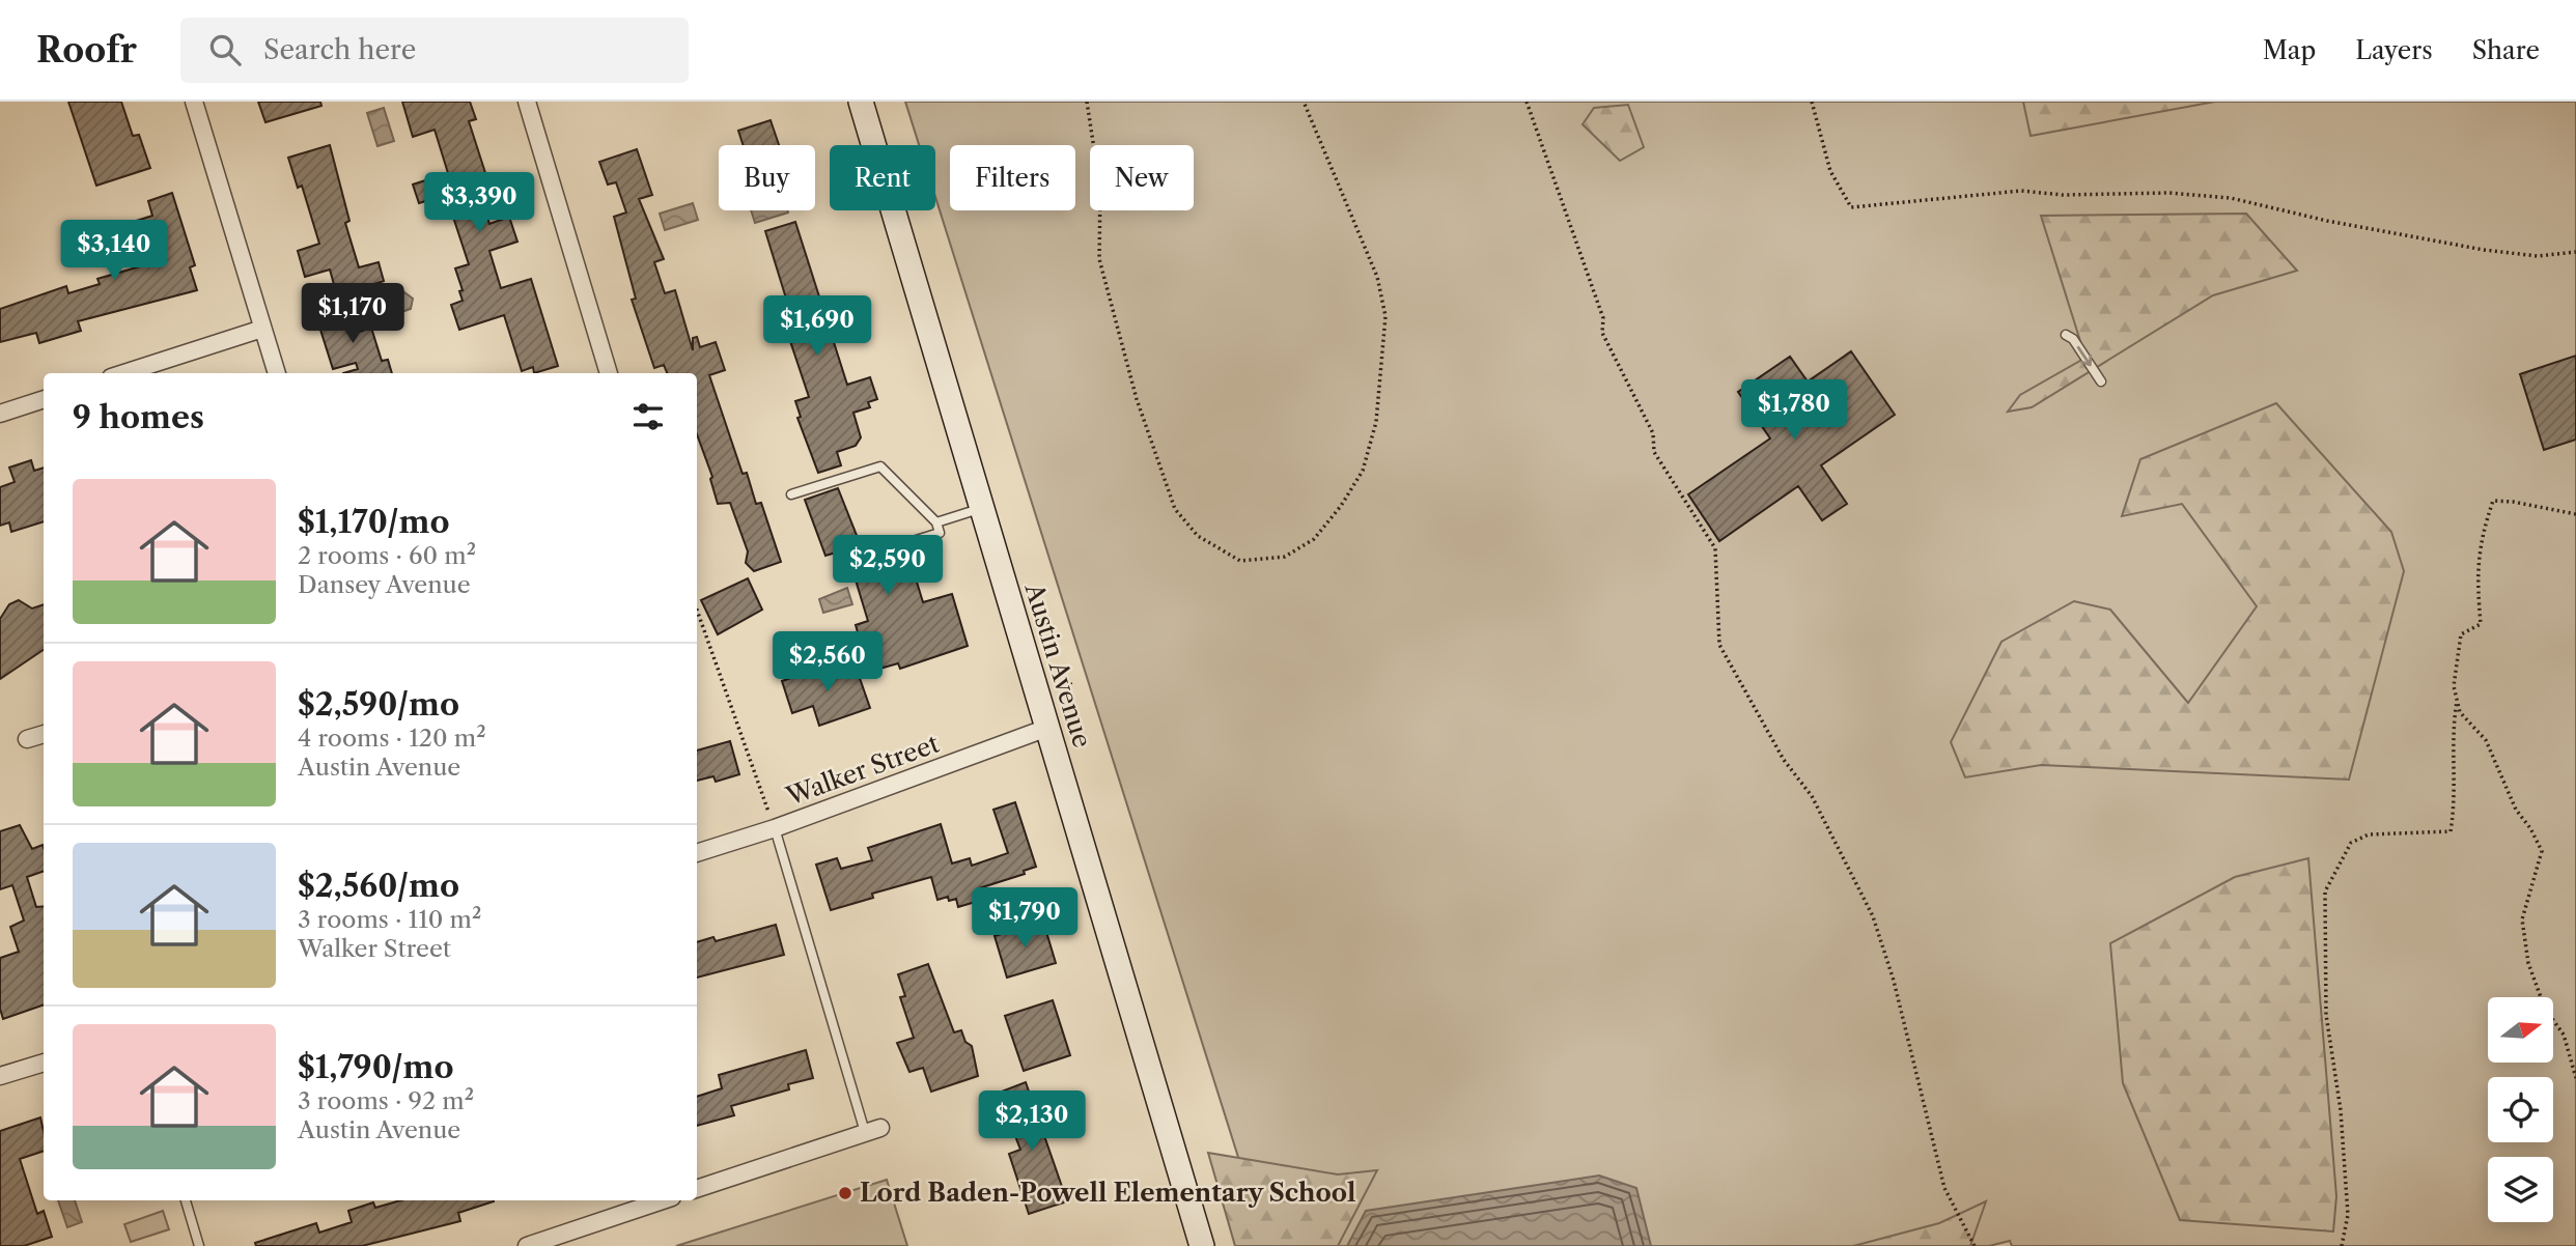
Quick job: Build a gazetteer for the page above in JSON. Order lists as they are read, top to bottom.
{
  "streets": {
    "main road": ["Austin Avenue"],
    "street": ["Walker Street"]
  },
  "crossings": [
    ["Austin Avenue", "Walker Street"]
  ],
  "places": ["Lord Baden-Powell Elementary School"],
  "north": "right",
  "page": {
    "header": "Roofr",
    "search": "Search here",
    "nav": ["Map", "Layers", "Share"],
    "chip": [
      "Buy",
      "Rent",
      "Filters",
      "New"
    ],
    "price": [
      "$3,390",
      "$3,140",
      "$1,170",
      "$1,690",
      "$1,780",
      "$2,590",
      "$2,560",
      "$1,790",
      "$2,130"
    ],
    "heading": "9 homes",
    "list": [
      {
        "name": "$1,170/mo",
        "note": "2 rooms · 60 m² · Dansey Avenue"
      },
      {
        "name": "$2,590/mo",
        "note": "4 rooms · 120 m² · Austin Avenue"
      },
      {
        "name": "$2,560/mo",
        "note": "3 rooms · 110 m² · Walker Street"
      },
      {
        "name": "$1,790/mo",
        "note": "3 rooms · 92 m² · Austin Avenue"
      }
    ]
  }
}
